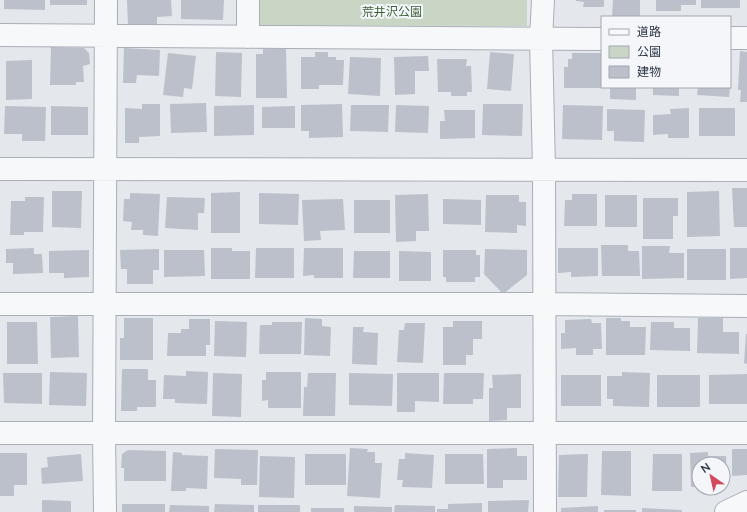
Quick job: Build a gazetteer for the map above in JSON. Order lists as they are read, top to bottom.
{
  "parks": ["荒井沢公園"],
  "legend": ["道路", "公園", "建物"],
  "north": "top left"
}
